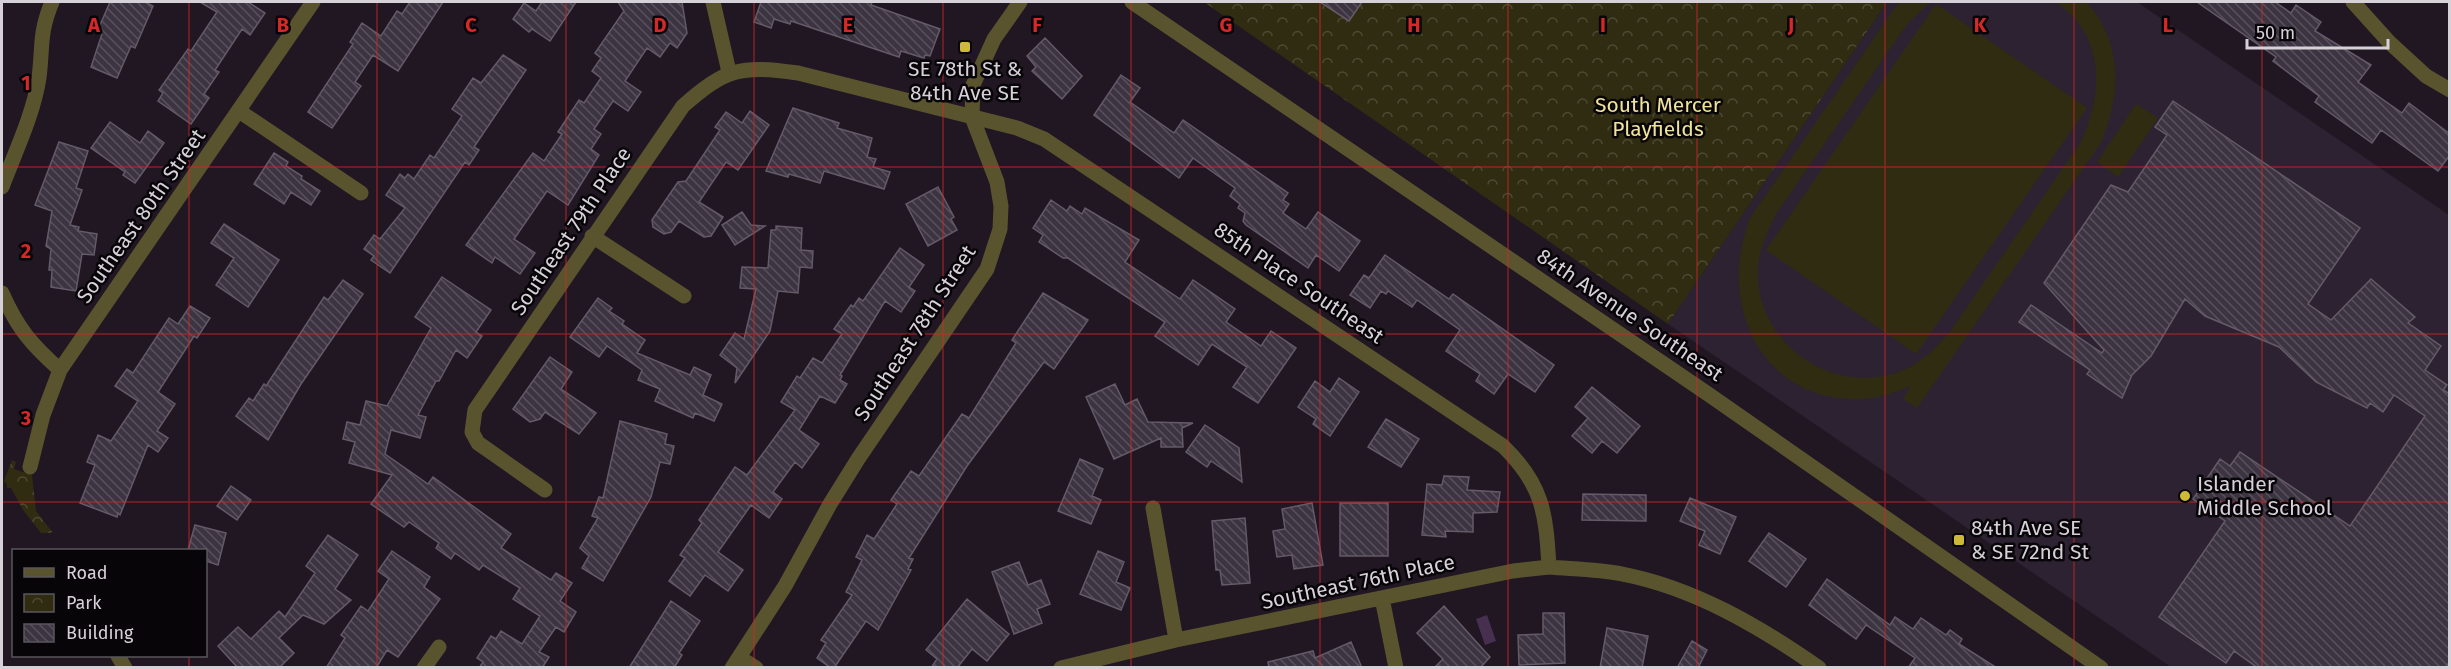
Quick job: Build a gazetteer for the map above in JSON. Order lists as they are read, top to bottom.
{
  "streets": {
    "street": [
      "Southeast 80th Street",
      "Southeast 79th Place",
      "85th Place Southeast",
      "84th Avenue Southeast",
      "Southeast 78th Street",
      "Southeast 76th Place"
    ]
  },
  "crossings": [
    ["Southeast 79th Place", "85th Place Southeast"],
    ["85th Place Southeast", "Southeast 78th Street"],
    ["85th Place Southeast", "Southeast 76th Place"]
  ],
  "parks": ["South Mercer Playfields"],
  "places": {
    "transit": ["SE 78th St & 84th Ave SE", "84th Ave SE & SE 72nd St"],
    "other": ["Islander Middle School"]
  },
  "legend": ["Road", "Park", "Building"],
  "scale_bar": "50 m",
  "grid": {
    "columns": [
      "A",
      "B",
      "C",
      "D",
      "E",
      "F",
      "G",
      "H",
      "I",
      "J",
      "K",
      "L"
    ],
    "rows": ["1", "2", "3"]
  }
}
